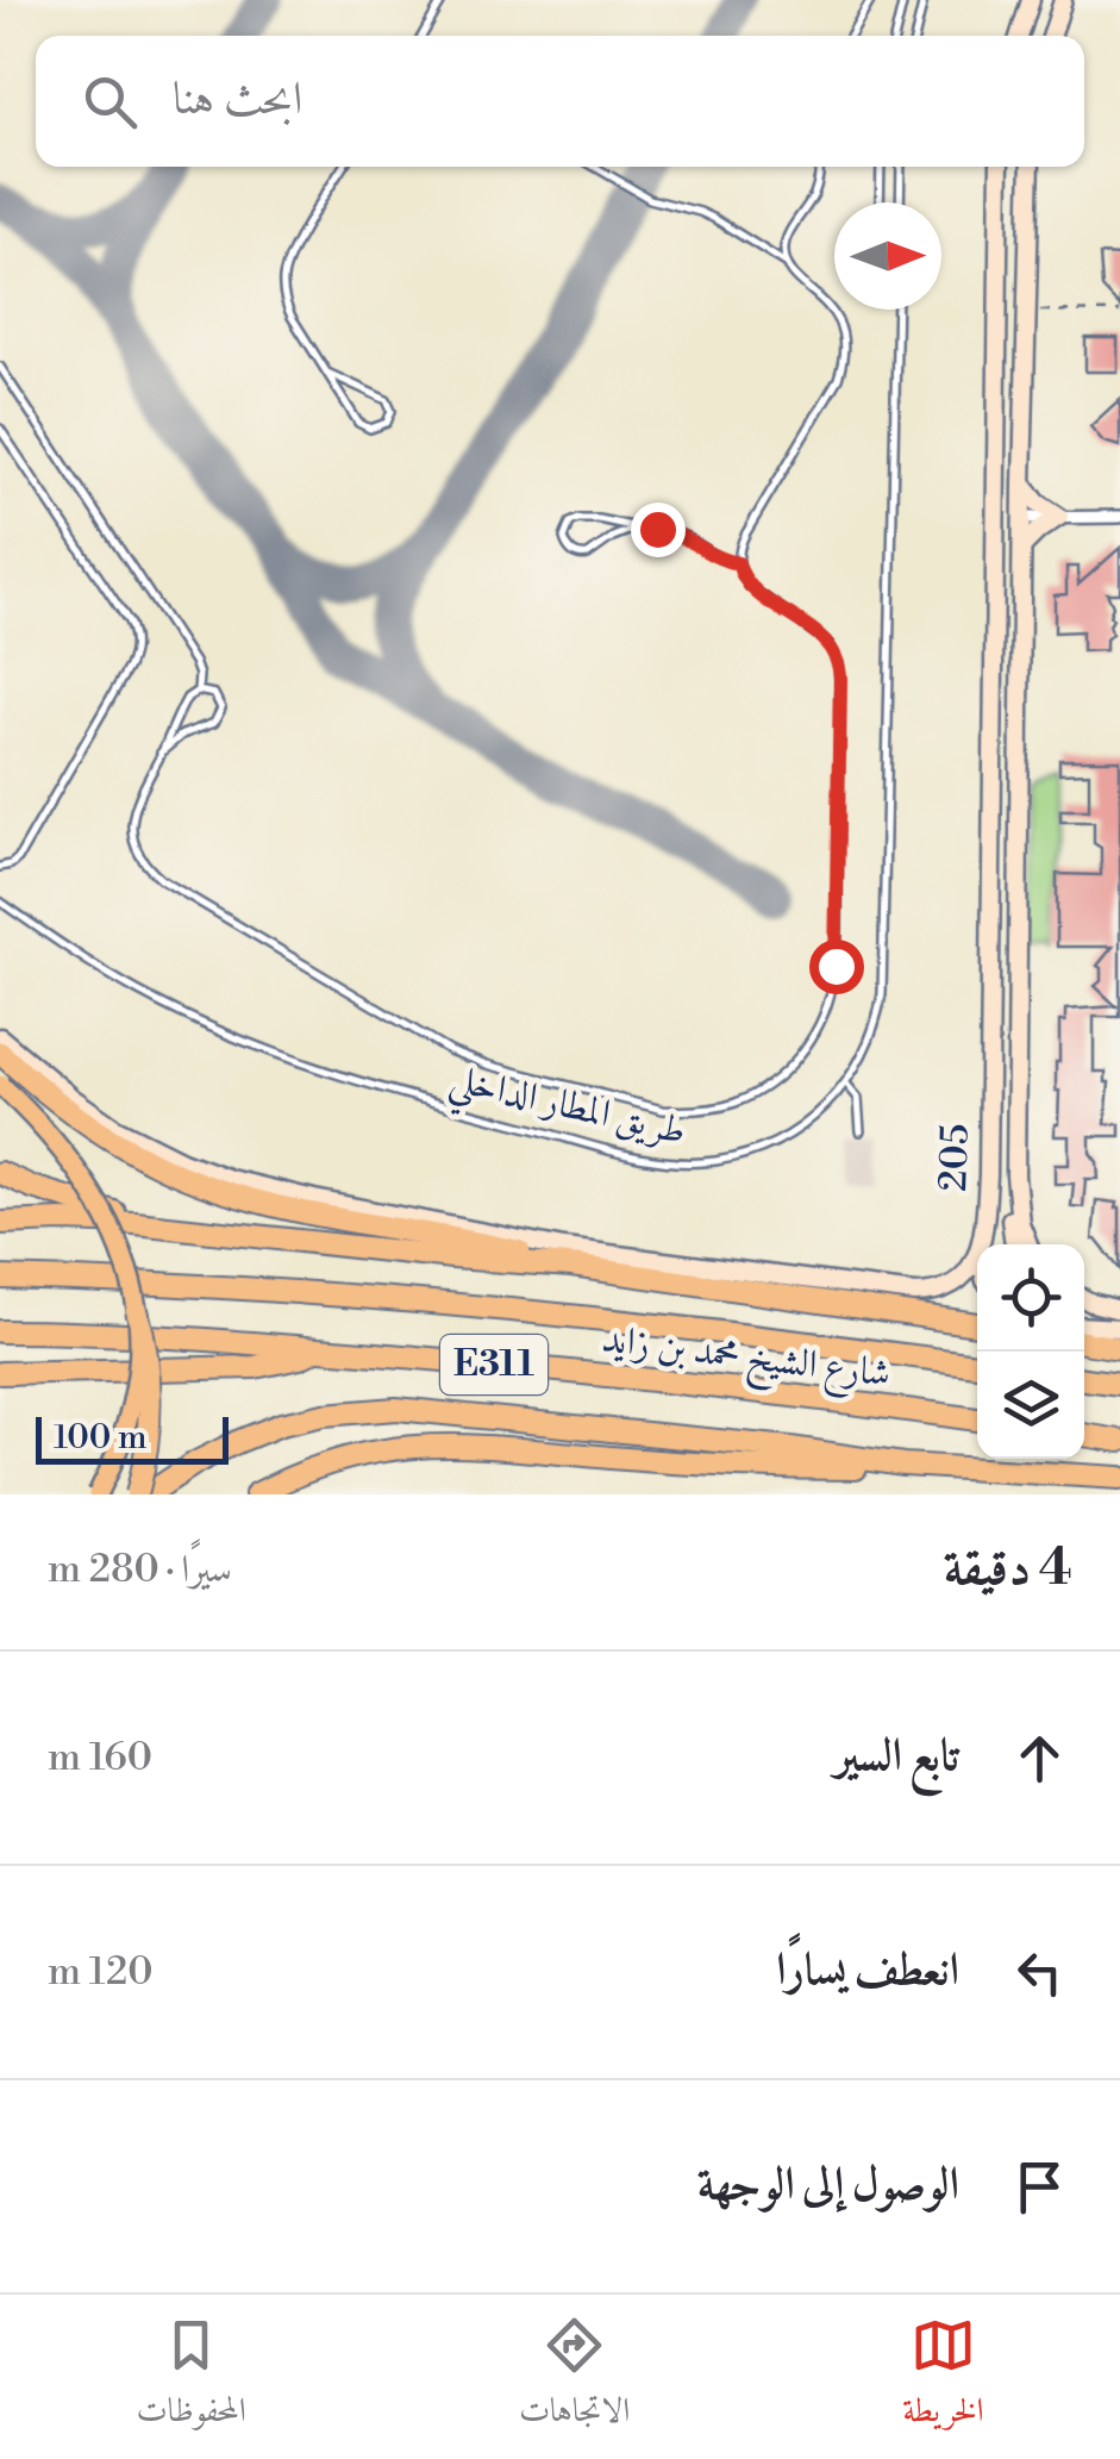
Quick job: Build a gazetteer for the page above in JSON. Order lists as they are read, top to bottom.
{
  "streets": {
    "highway": ["شارع الشيخ محمد بن زايد", "E311"],
    "street": ["205"],
    "lane": ["طريق المطار الداخلي"]
  },
  "scale_bar": "100 m",
  "north": "right",
  "page": {
    "search": "ابحث هنا",
    "scale": "100 m",
    "heading": ["4 دقيقة", "سيرًا · 280 m"],
    "list": [
      ["تابع السير", "160 m"],
      ["انعطف يسارًا", "120 m"],
      "الوصول إلى الوجهة"
    ],
    "nav": ["الخريطة", "الاتجاهات", "المحفوظات"]
  }
}
